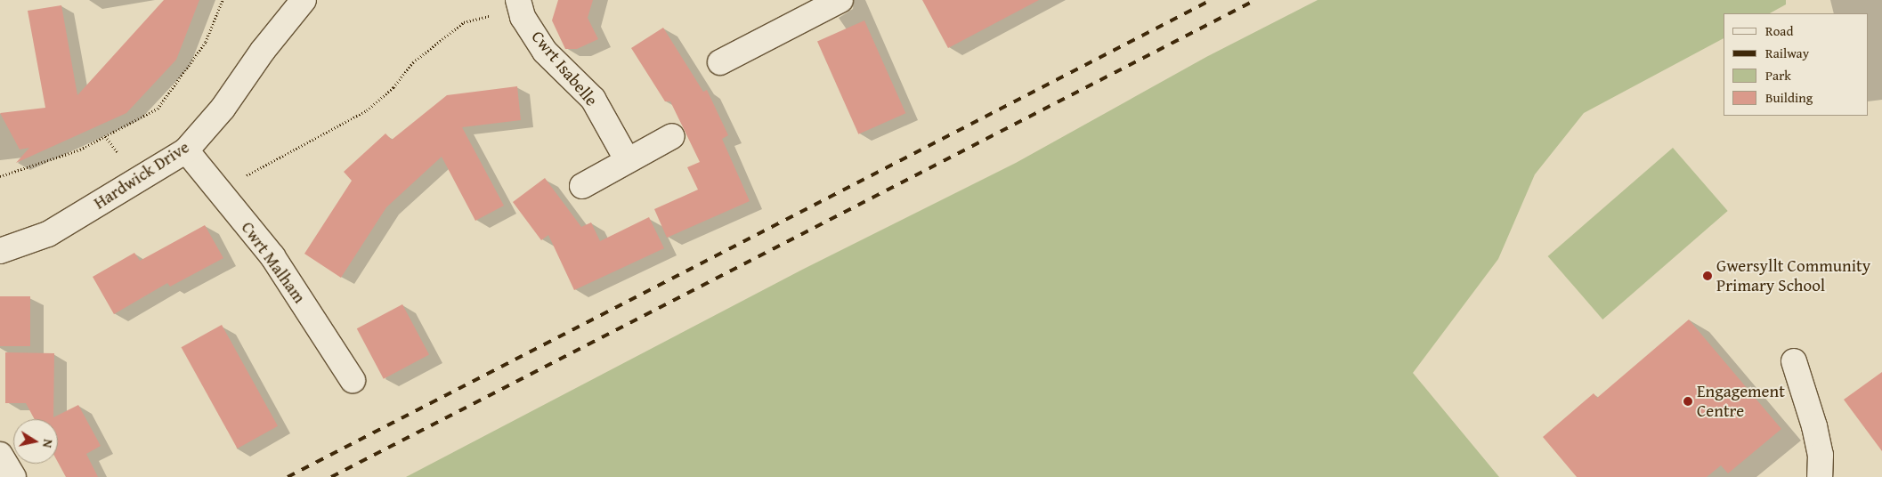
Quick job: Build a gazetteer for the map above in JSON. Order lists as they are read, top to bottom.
{
  "streets": {
    "street": ["Cwrt Isabelle", "Hardwick Drive", "Cwrt Malham"]
  },
  "crossings": [
    ["Hardwick Drive", "Cwrt Malham"]
  ],
  "places": ["Gwersyllt Community Primary School", "Engagement Centre"],
  "legend": [
    "Road",
    "Railway",
    "Park",
    "Building"
  ],
  "north": "right"
}
